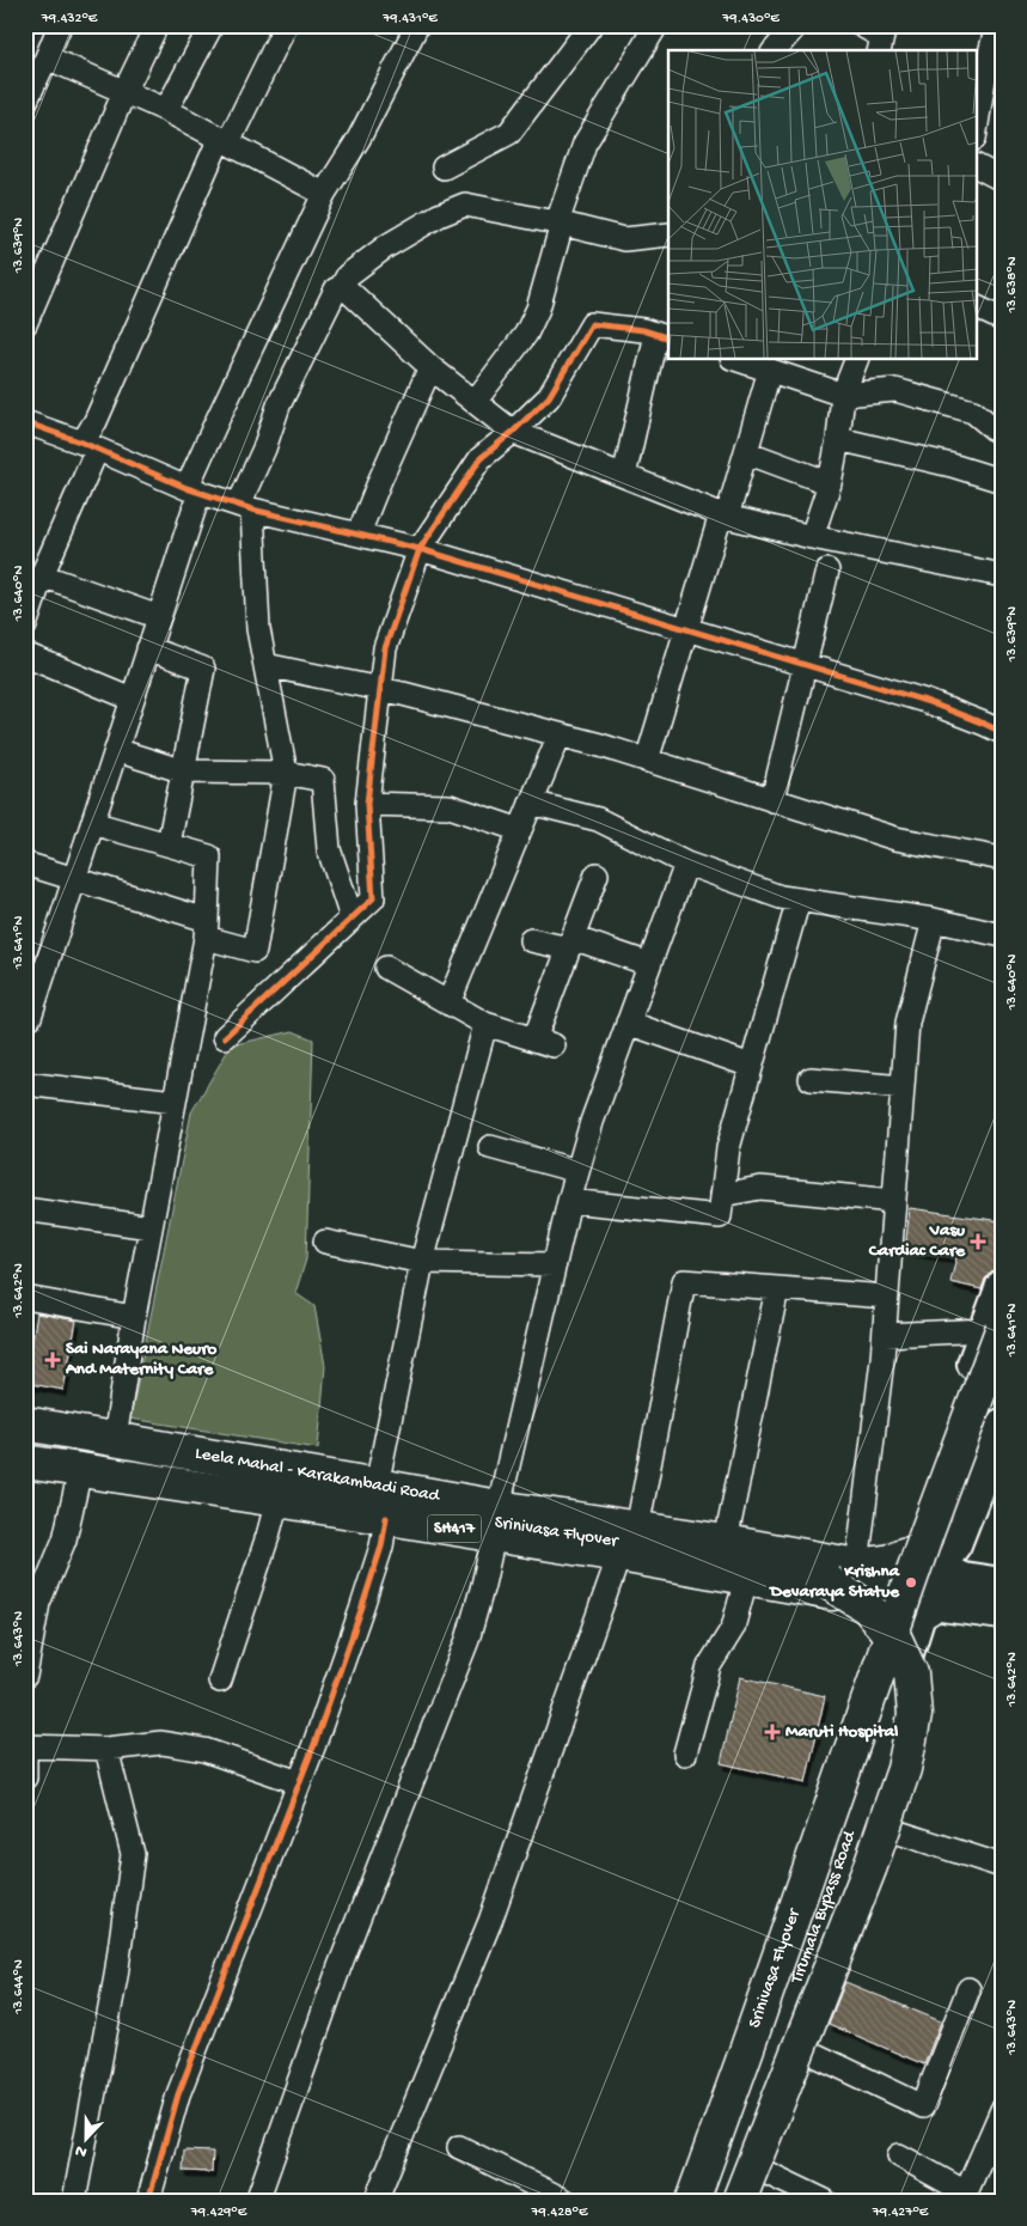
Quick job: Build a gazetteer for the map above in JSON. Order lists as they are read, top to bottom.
{
  "streets": {
    "main road": ["Leela Mahal - Karakambadi Road", "SH417", "Srinivasa Flyover"],
    "street": ["Tirumala Bypass Road"]
  },
  "crossings": [
    ["Leela Mahal - Karakambadi Road", "Tirumala Bypass Road"],
    ["Srinivasa Flyover", "Tirumala Bypass Road"]
  ],
  "places": {
    "health": ["Vasu Cardiac Care", "Sai Narayana Neuro And Maternity Care", "Maruti Hospital"],
    "other": ["Krishna Devaraya Statue"]
  },
  "north": "bottom",
  "coordinates": [
    "79.432°E",
    "79.431°E",
    "79.430°E",
    "13.639°N",
    "13.638°N",
    "13.640°N",
    "13.641°N",
    "13.642°N",
    "13.643°N",
    "13.644°N",
    "79.429°E",
    "79.428°E",
    "79.427°E"
  ]
}
